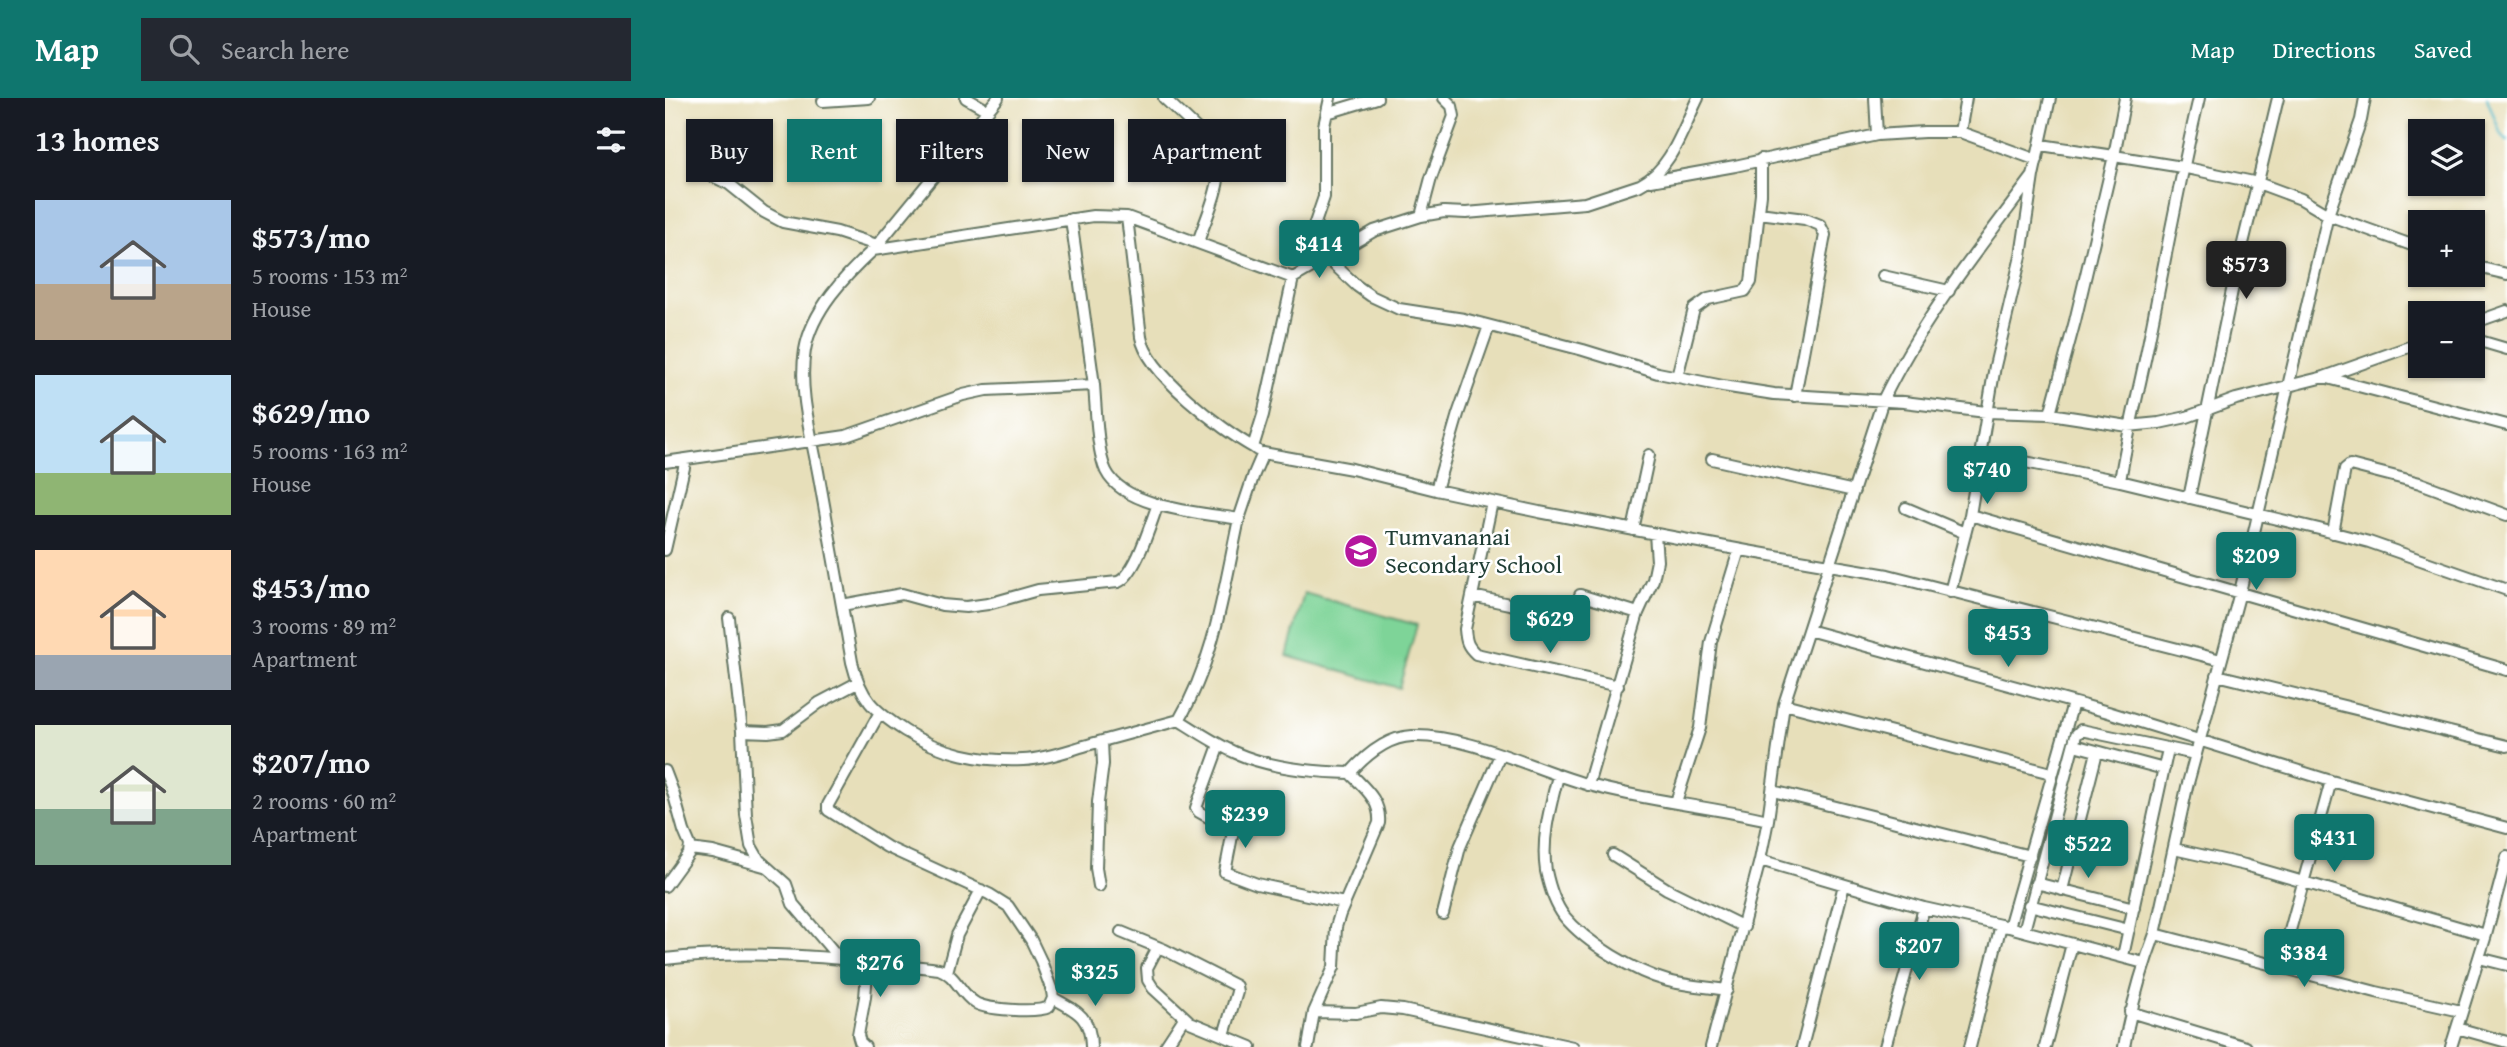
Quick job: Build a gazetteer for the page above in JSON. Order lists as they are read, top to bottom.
{
  "places": {
    "school or university": ["Tumvananai Secondary School"]
  },
  "page": {
    "header": "Map",
    "search": "Search here",
    "nav": ["Map", "Directions", "Saved"],
    "heading": "13 homes",
    "map_buttons": ["+", "−"],
    "chip": [
      "Buy",
      "Rent",
      "Filters",
      "New",
      "Apartment"
    ],
    "list": [
      {
        "name": "$573/mo",
        "note": "5 rooms · 153 m² · House"
      },
      {
        "name": "$629/mo",
        "note": "5 rooms · 163 m² · House"
      },
      {
        "name": "$453/mo",
        "note": "3 rooms · 89 m² · Apartment"
      },
      {
        "name": "$207/mo",
        "note": "2 rooms · 60 m² · Apartment"
      }
    ],
    "price": [
      "$414",
      "$573",
      "$740",
      "$209",
      "$629",
      "$453",
      "$239",
      "$431",
      "$522",
      "$207",
      "$384",
      "$276",
      "$325"
    ]
  }
}
